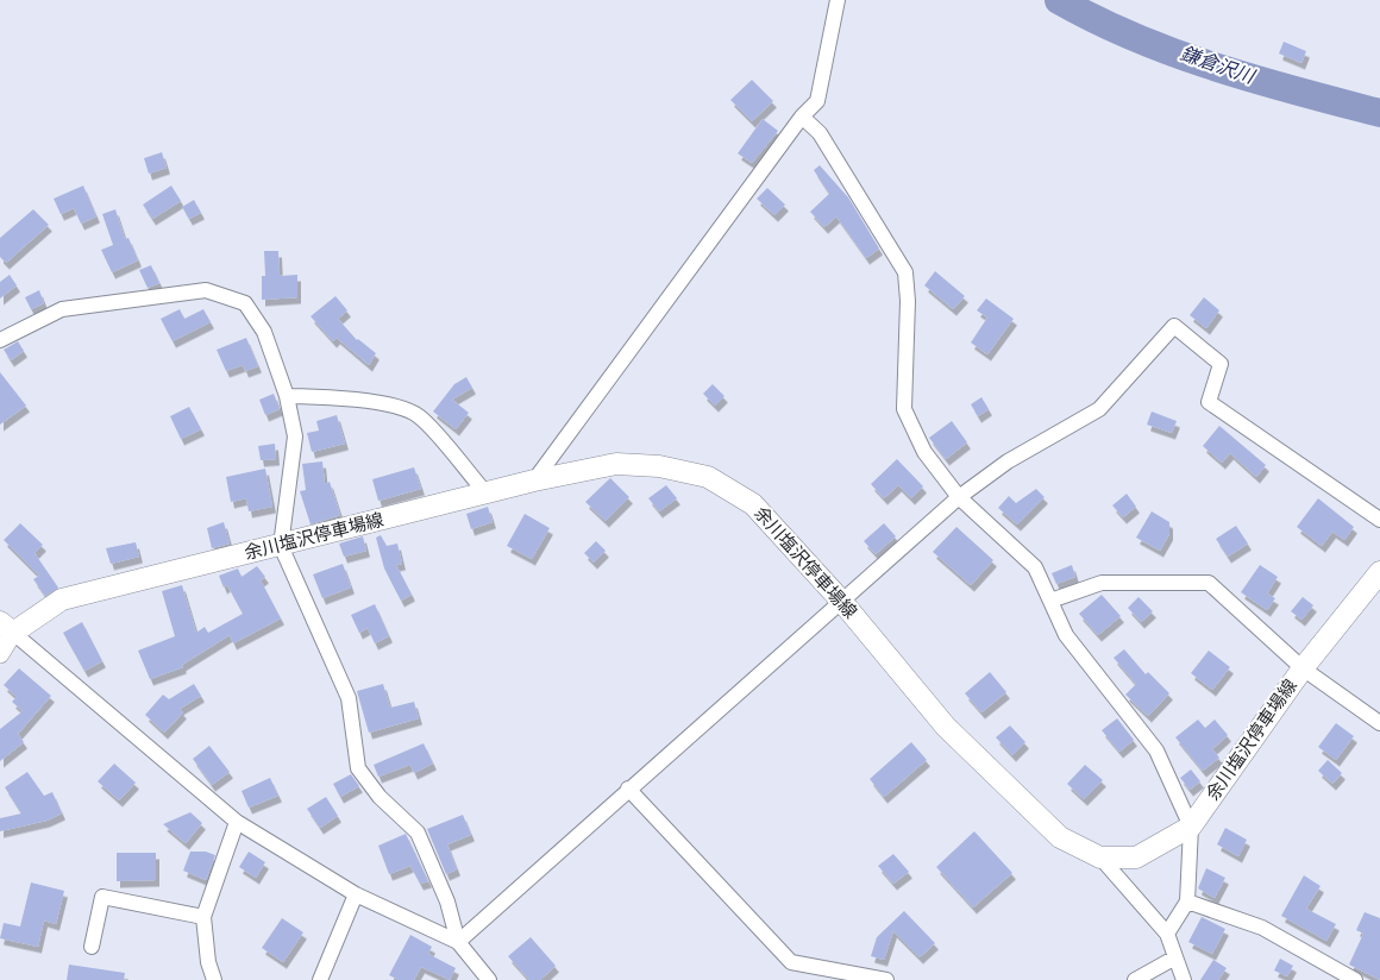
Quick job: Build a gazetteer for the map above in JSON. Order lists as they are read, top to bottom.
{
  "streets": {
    "main road": ["余川塩沢停車場線"]
  },
  "water": ["鎌倉沢川"]
}
